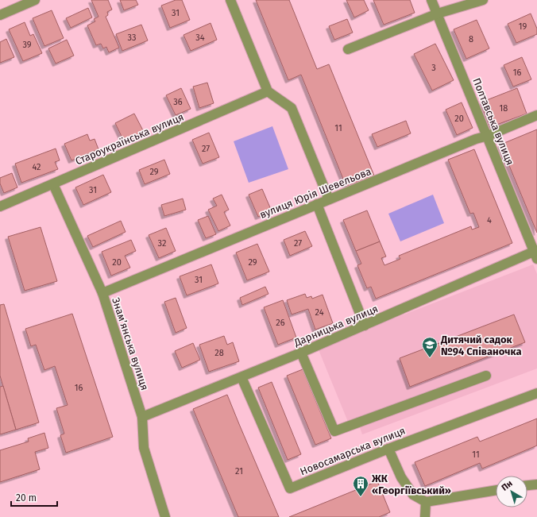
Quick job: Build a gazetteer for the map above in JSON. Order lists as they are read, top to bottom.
{
  "streets": {
    "street": [
      "Полтавська вулиця",
      "Староукраїнська вулиця",
      "вулиця Юрія Шевельова",
      "Дарницька вулиця",
      "Знамʼянська вулиця",
      "Новосамарська вулиця"
    ]
  },
  "crossings": [
    ["Полтавська вулиця", "вулиця Юрія Шевельова"],
    ["Полтавська вулиця", "Дарницька вулиця"],
    ["Староукраїнська вулиця", "Знамʼянська вулиця"],
    ["вулиця Юрія Шевельова", "Знамʼянська вулиця"],
    ["Дарницька вулиця", "Знамʼянська вулиця"],
    ["Дарницька вулиця", "Новосамарська вулиця"]
  ],
  "places": {
    "school or university": ["Дитячий садок №94 Співаночка"],
    "building": ["ЖК «Георгіївський»"]
  },
  "house_numbers": [
    "31",
    "19",
    "33",
    "34",
    "8",
    "39",
    "3",
    "16",
    "36",
    "18",
    "20",
    "11",
    "27",
    "42",
    "29",
    "31",
    "4",
    "32",
    "27",
    "20",
    "29",
    "31",
    "24",
    "26",
    "28",
    "16",
    "11",
    "21"
  ],
  "scale_bar": "20 m",
  "north": "top left"
}
